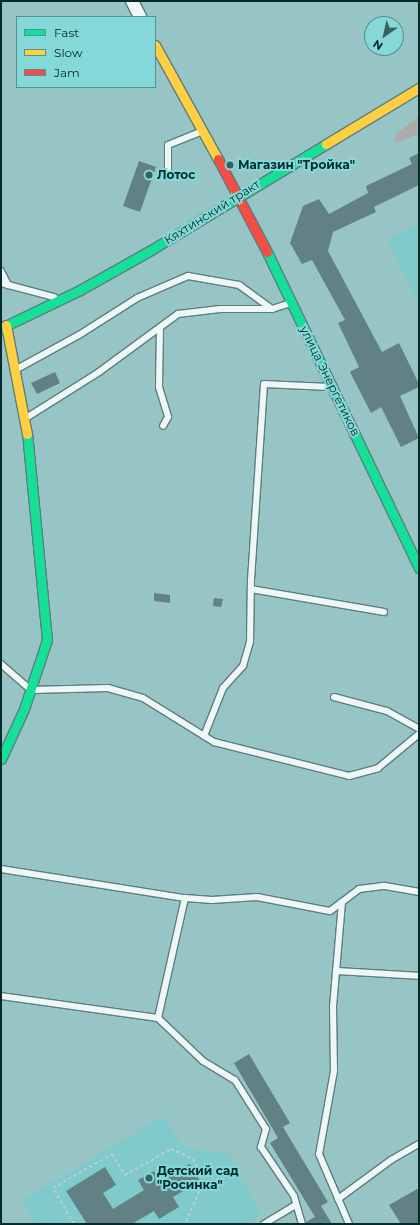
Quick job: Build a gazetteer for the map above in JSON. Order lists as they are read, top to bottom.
{
  "streets": {
    "main road": ["Кяхтинский тракт", "улица Энергетиков"]
  },
  "crossings": [
    ["Кяхтинский тракт", "улица Энергетиков"]
  ],
  "places": ["Магазин \"Тройка\"", "Лотос", "Детский сад \"Росинка\""],
  "legend": ["Fast", "Slow", "Jam"],
  "north": "bottom left"
}
